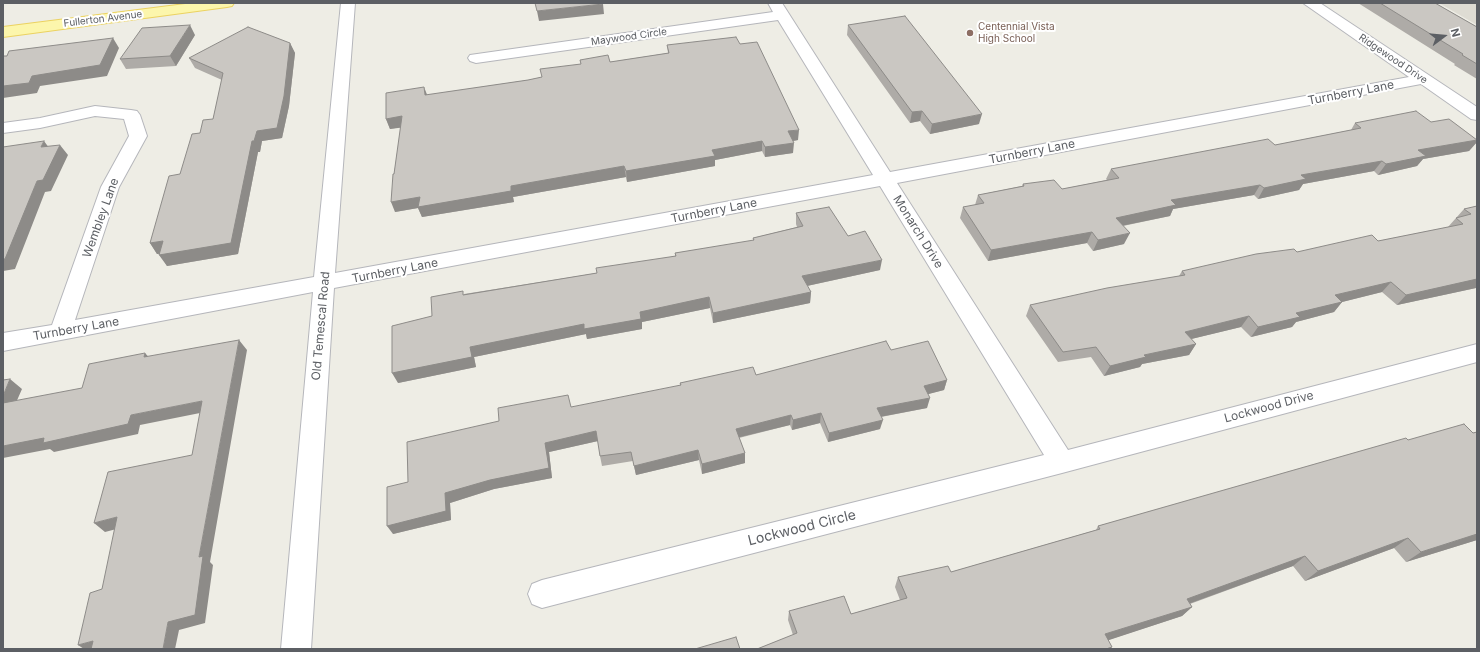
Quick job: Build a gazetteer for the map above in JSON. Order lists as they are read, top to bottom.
{
  "streets": {
    "main road": ["Fullerton Avenue"],
    "street": [
      "Maywood Circle",
      "Ridgewood Drive",
      "Turnberry Lane",
      "Wembley Lane",
      "Monarch Drive",
      "Old Temescal Road",
      "Lockwood Drive",
      "Lockwood Circle"
    ]
  },
  "crossings": [
    ["Maywood Circle", "Monarch Drive"],
    ["Ridgewood Drive", "Turnberry Lane"],
    ["Turnberry Lane", "Wembley Lane"],
    ["Turnberry Lane", "Monarch Drive"],
    ["Turnberry Lane", "Old Temescal Road"],
    ["Monarch Drive", "Lockwood Drive"],
    ["Monarch Drive", "Lockwood Circle"],
    ["Lockwood Drive", "Lockwood Circle"]
  ],
  "places": ["Centennial Vista High School"],
  "north": "right"
}
